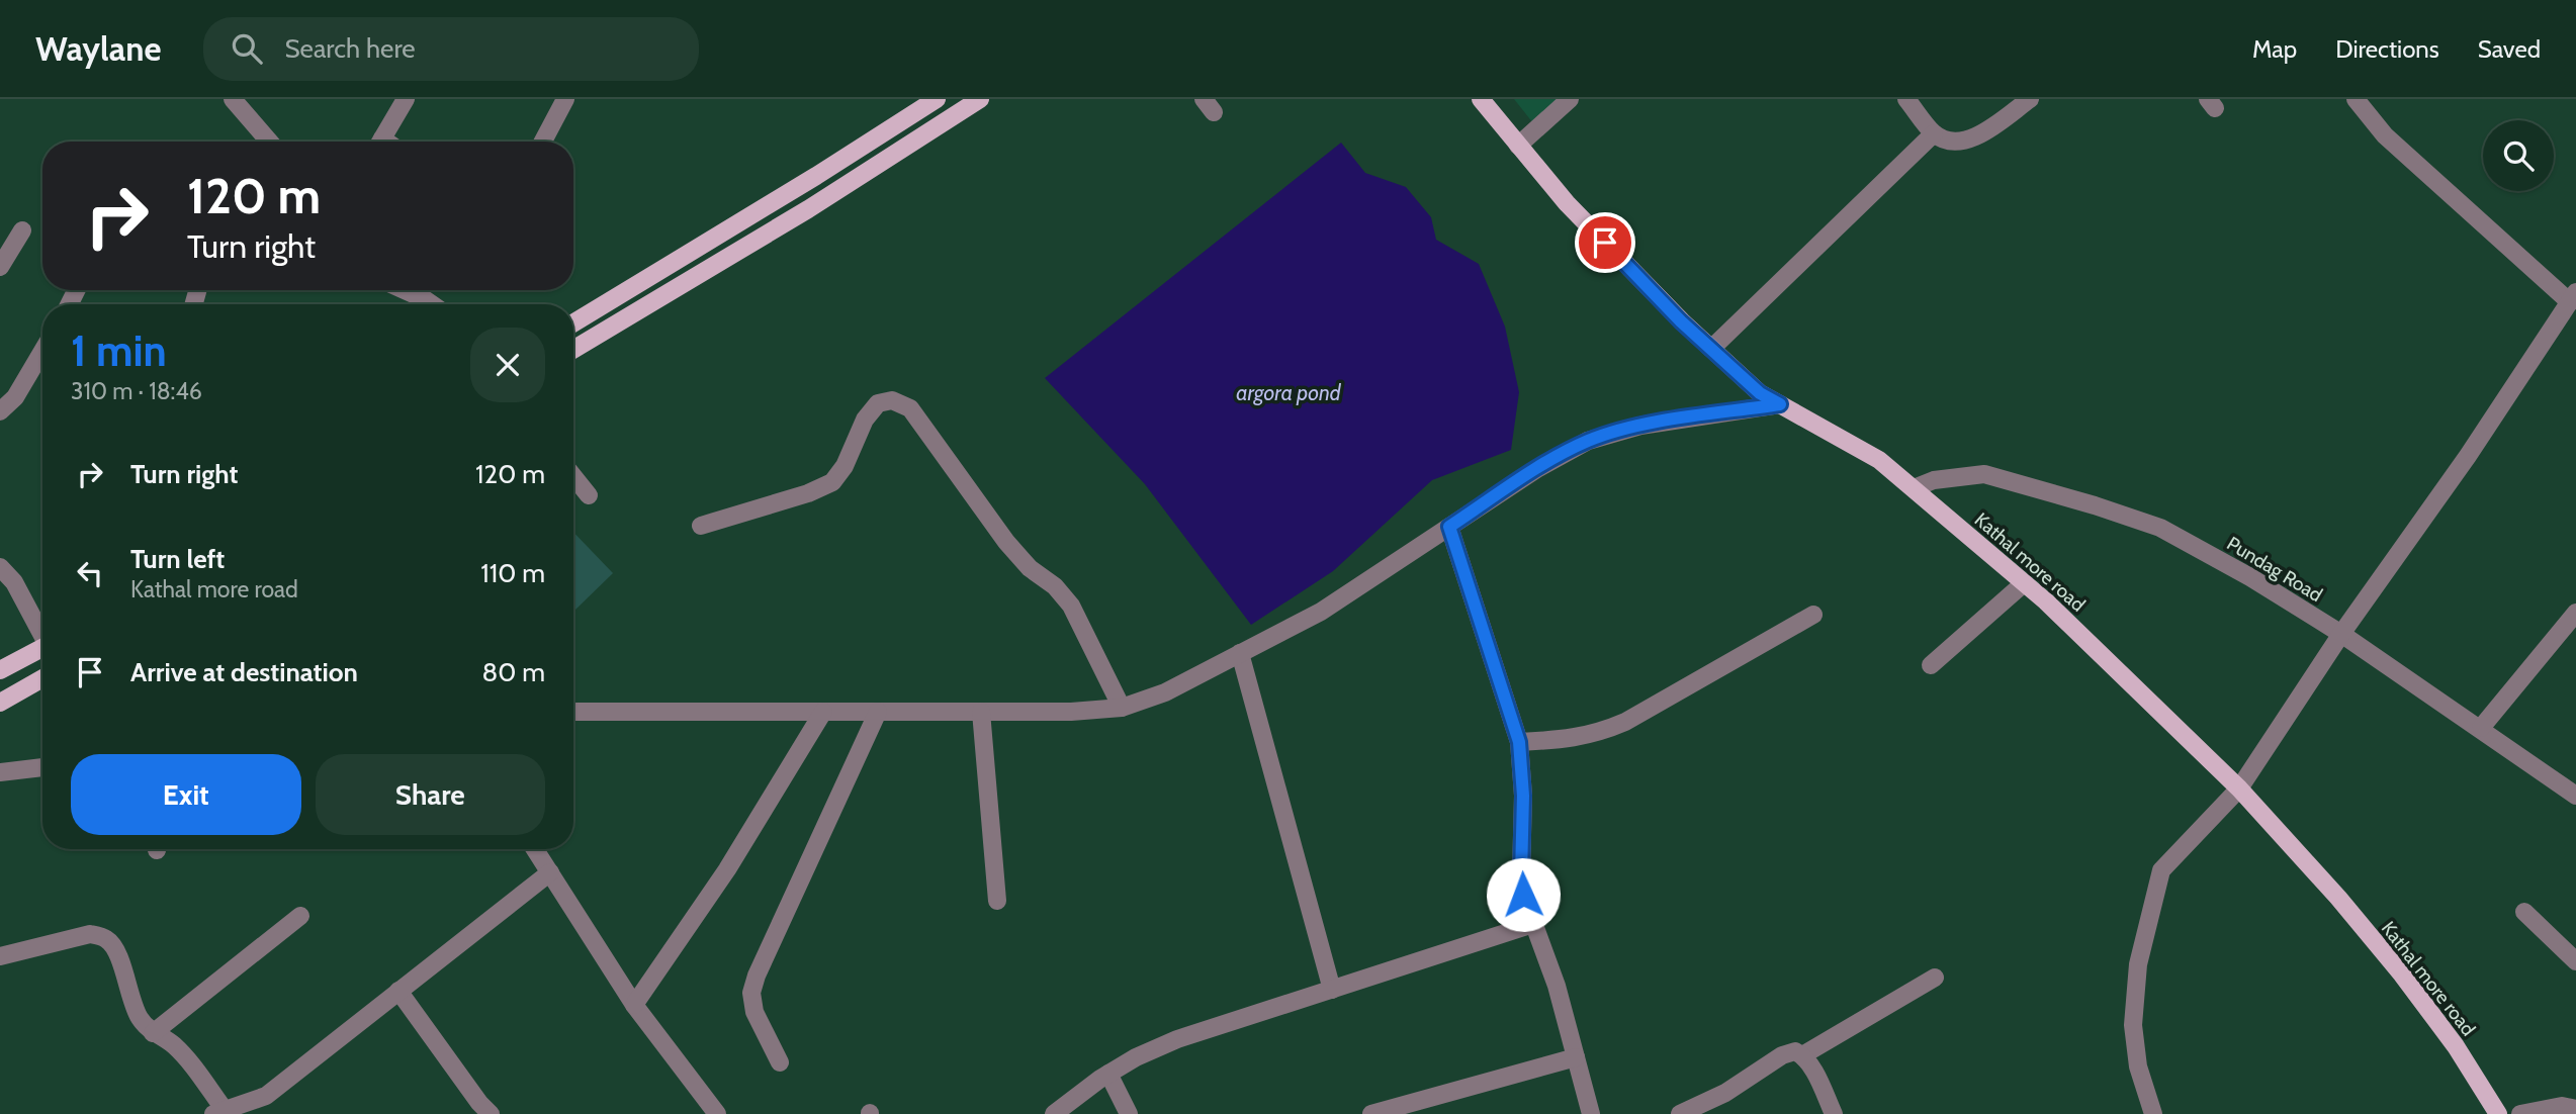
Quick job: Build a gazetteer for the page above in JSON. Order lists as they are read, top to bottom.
{
  "streets": {
    "main road": ["Kathal more road"],
    "street": ["Pundag Road"]
  },
  "crossings": [
    ["Kathal more road", "Pundag Road"]
  ],
  "water": ["argora pond"],
  "page": {
    "header": "Waylane",
    "search": "Search here",
    "nav": ["Map", "Directions", "Saved"],
    "turn": ["120 m", "Turn right"],
    "heading": ["1 min", "310 m · 18:46"],
    "list": [
      {
        "name": "Turn right",
        "value": "120 m"
      },
      {
        "name": "Turn left",
        "note": "Kathal more road",
        "value": "110 m"
      },
      {
        "name": "Arrive at destination",
        "value": "80 m"
      }
    ],
    "buttons": ["Exit", "Share"]
  }
}
